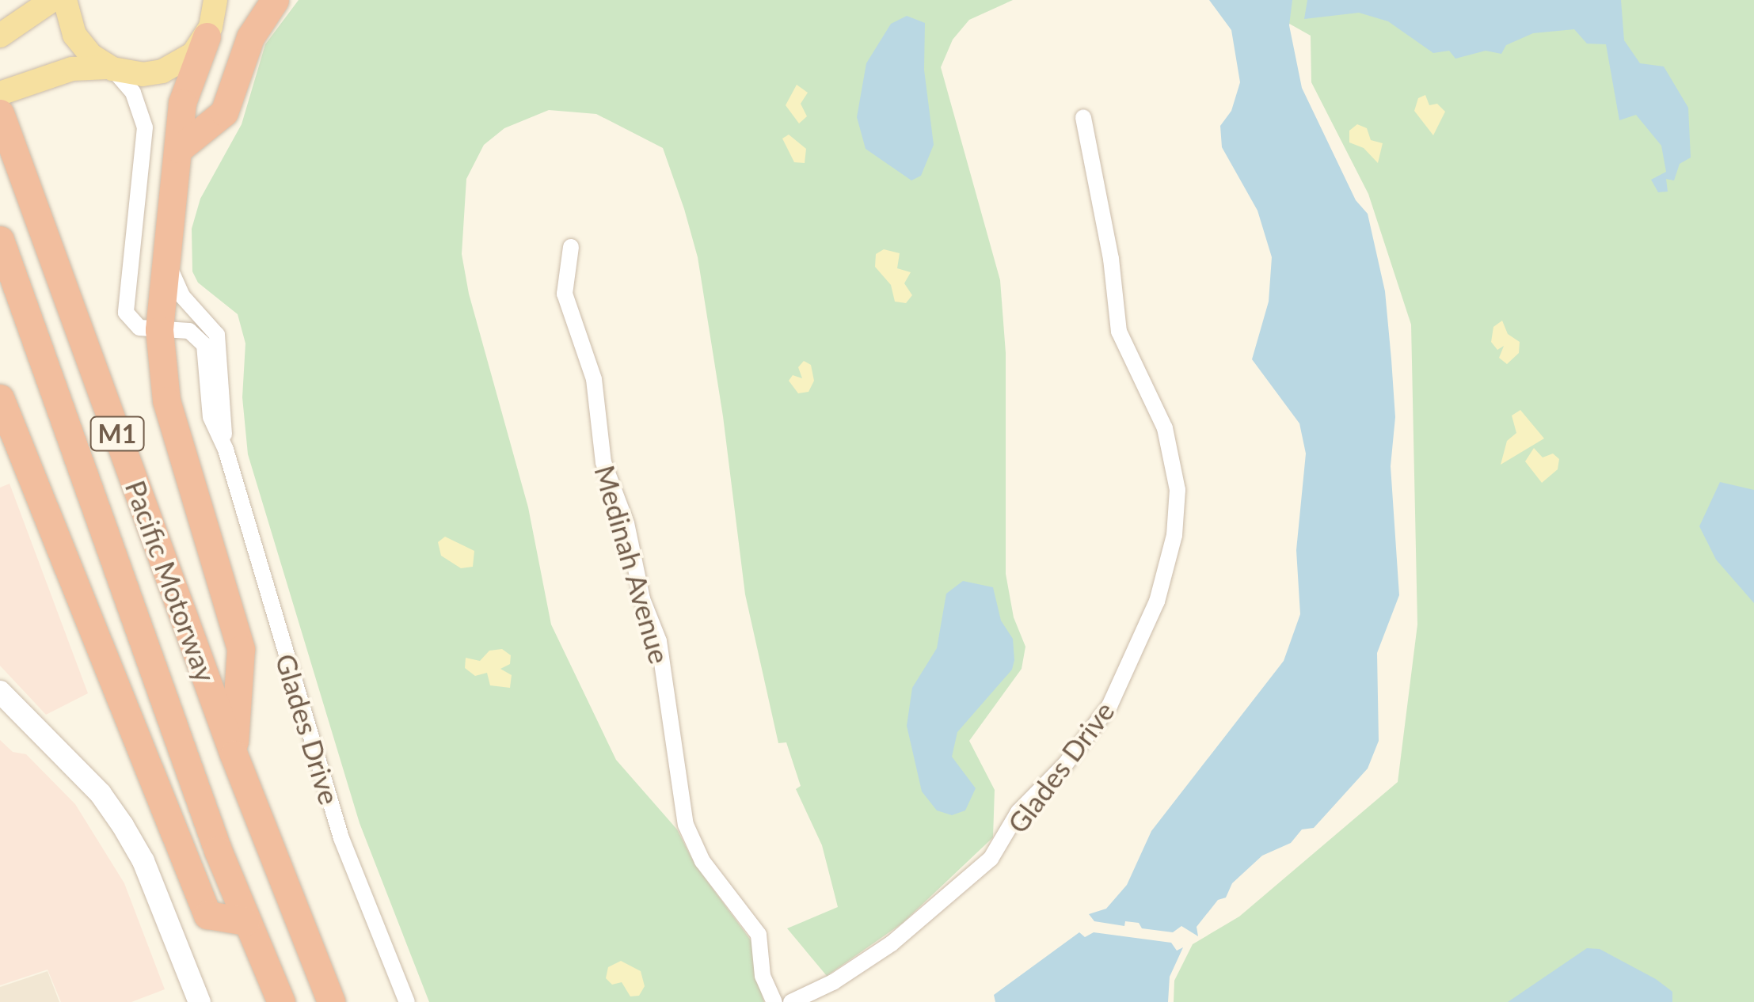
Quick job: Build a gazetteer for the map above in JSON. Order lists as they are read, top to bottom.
{
  "streets": {
    "highway": ["M1", "Pacific Motorway"],
    "street": ["Medinah Avenue", "Glades Drive"]
  },
  "crossings": [
    ["M1", "Pacific Motorway"],
    ["M1", "Glades Drive"]
  ]
}
